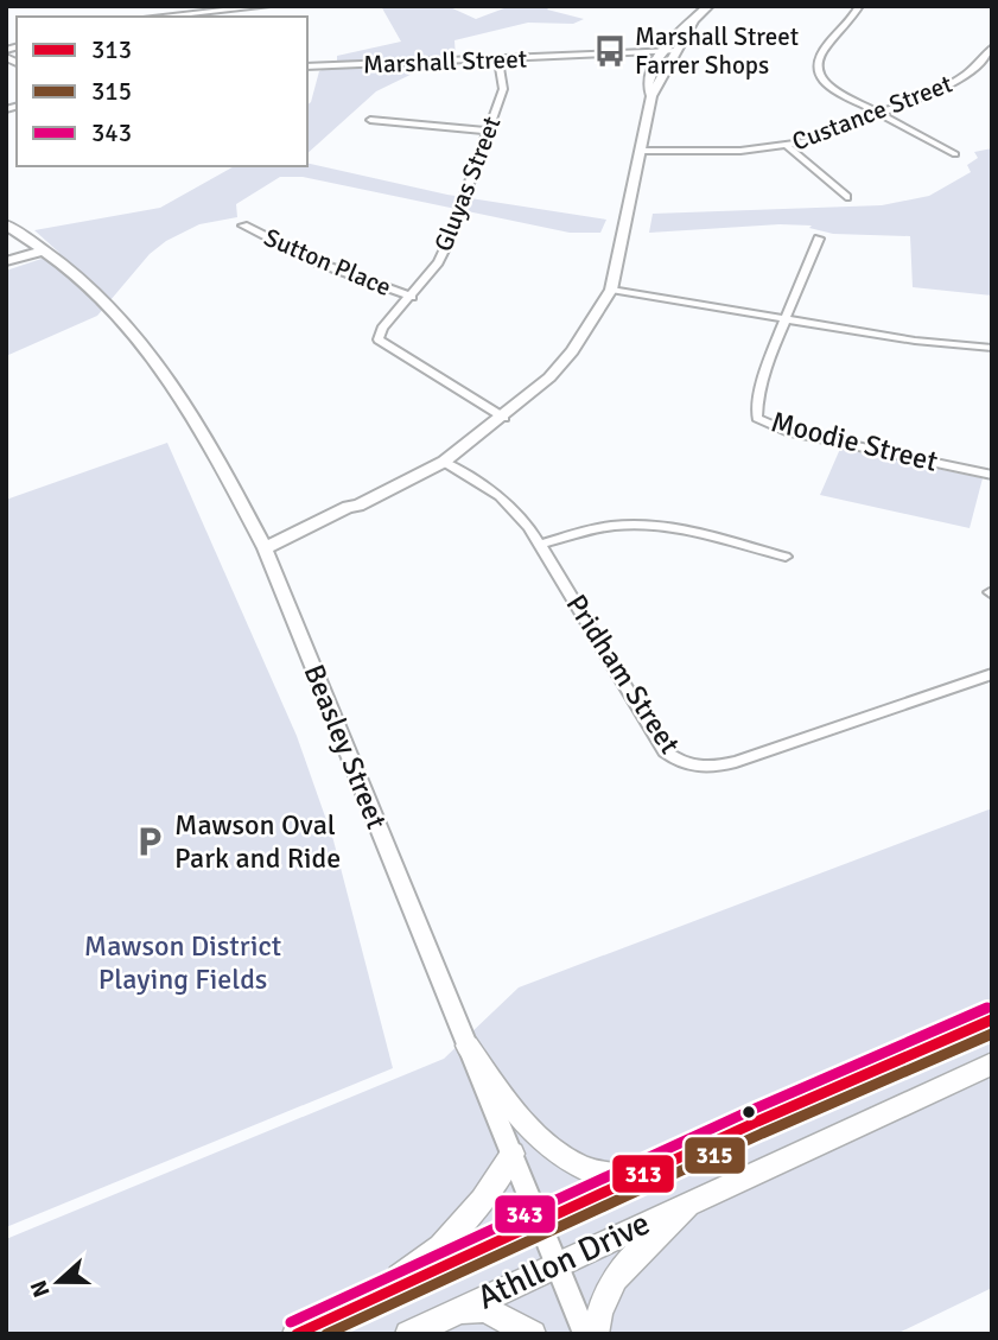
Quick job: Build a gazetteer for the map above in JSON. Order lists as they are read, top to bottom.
{
  "streets": {
    "main road": ["Athllon Drive"],
    "street": [
      "Marshall Street",
      "Custance Street",
      "Gluyas Street",
      "Sutton Place",
      "Moodie Street",
      "Pridham Street",
      "Beasley Street"
    ]
  },
  "crossings": [
    ["Marshall Street", "Gluyas Street"],
    ["Gluyas Street", "Sutton Place"],
    ["Beasley Street", "Athllon Drive"]
  ],
  "parks": ["Mawson District Playing Fields"],
  "places": {
    "bus stop": ["Marshall Street Farrer Shops"],
    "parking": ["Mawson Oval Park and Ride"]
  },
  "lines": ["transit line 343", "transit line 313", "transit line 315"],
  "legend": ["313", "315", "343"],
  "north": "left"
}
